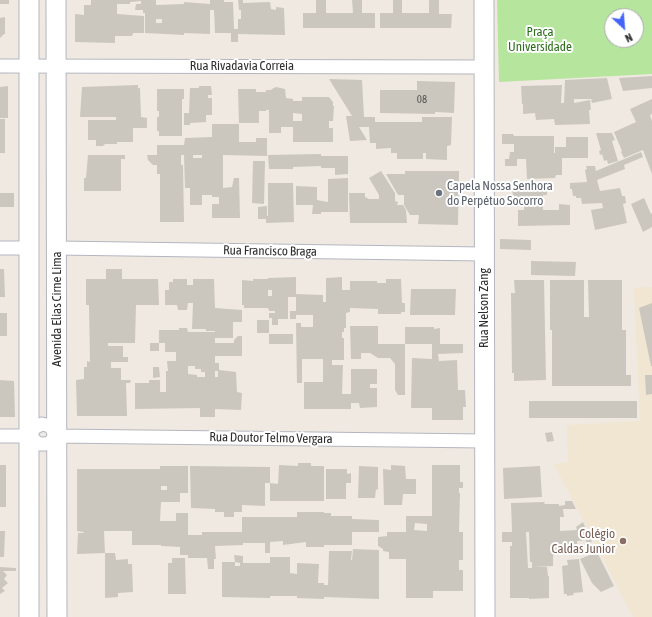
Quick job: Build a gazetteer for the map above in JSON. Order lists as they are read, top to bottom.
{
  "streets": {
    "street": [
      "Rua Rivadavia Correia",
      "Rua Francisco Braga",
      "Rua Nelson Zang",
      "Avenida Elias Cirne Lima",
      "Rua Doutor Telmo Vergara"
    ]
  },
  "crossings": [
    ["Rua Rivadavia Correia", "Rua Nelson Zang"],
    ["Rua Rivadavia Correia", "Avenida Elias Cirne Lima"],
    ["Rua Francisco Braga", "Rua Nelson Zang"],
    ["Rua Francisco Braga", "Avenida Elias Cirne Lima"],
    ["Rua Nelson Zang", "Rua Doutor Telmo Vergara"],
    ["Avenida Elias Cirne Lima", "Rua Doutor Telmo Vergara"]
  ],
  "parks": ["Praça Universidade"],
  "places": ["Capela Nossa Senhora do Perpétuo Socorro", "Colégio Caldas Junior"],
  "house_numbers": ["08"],
  "north": "bottom right"
}
